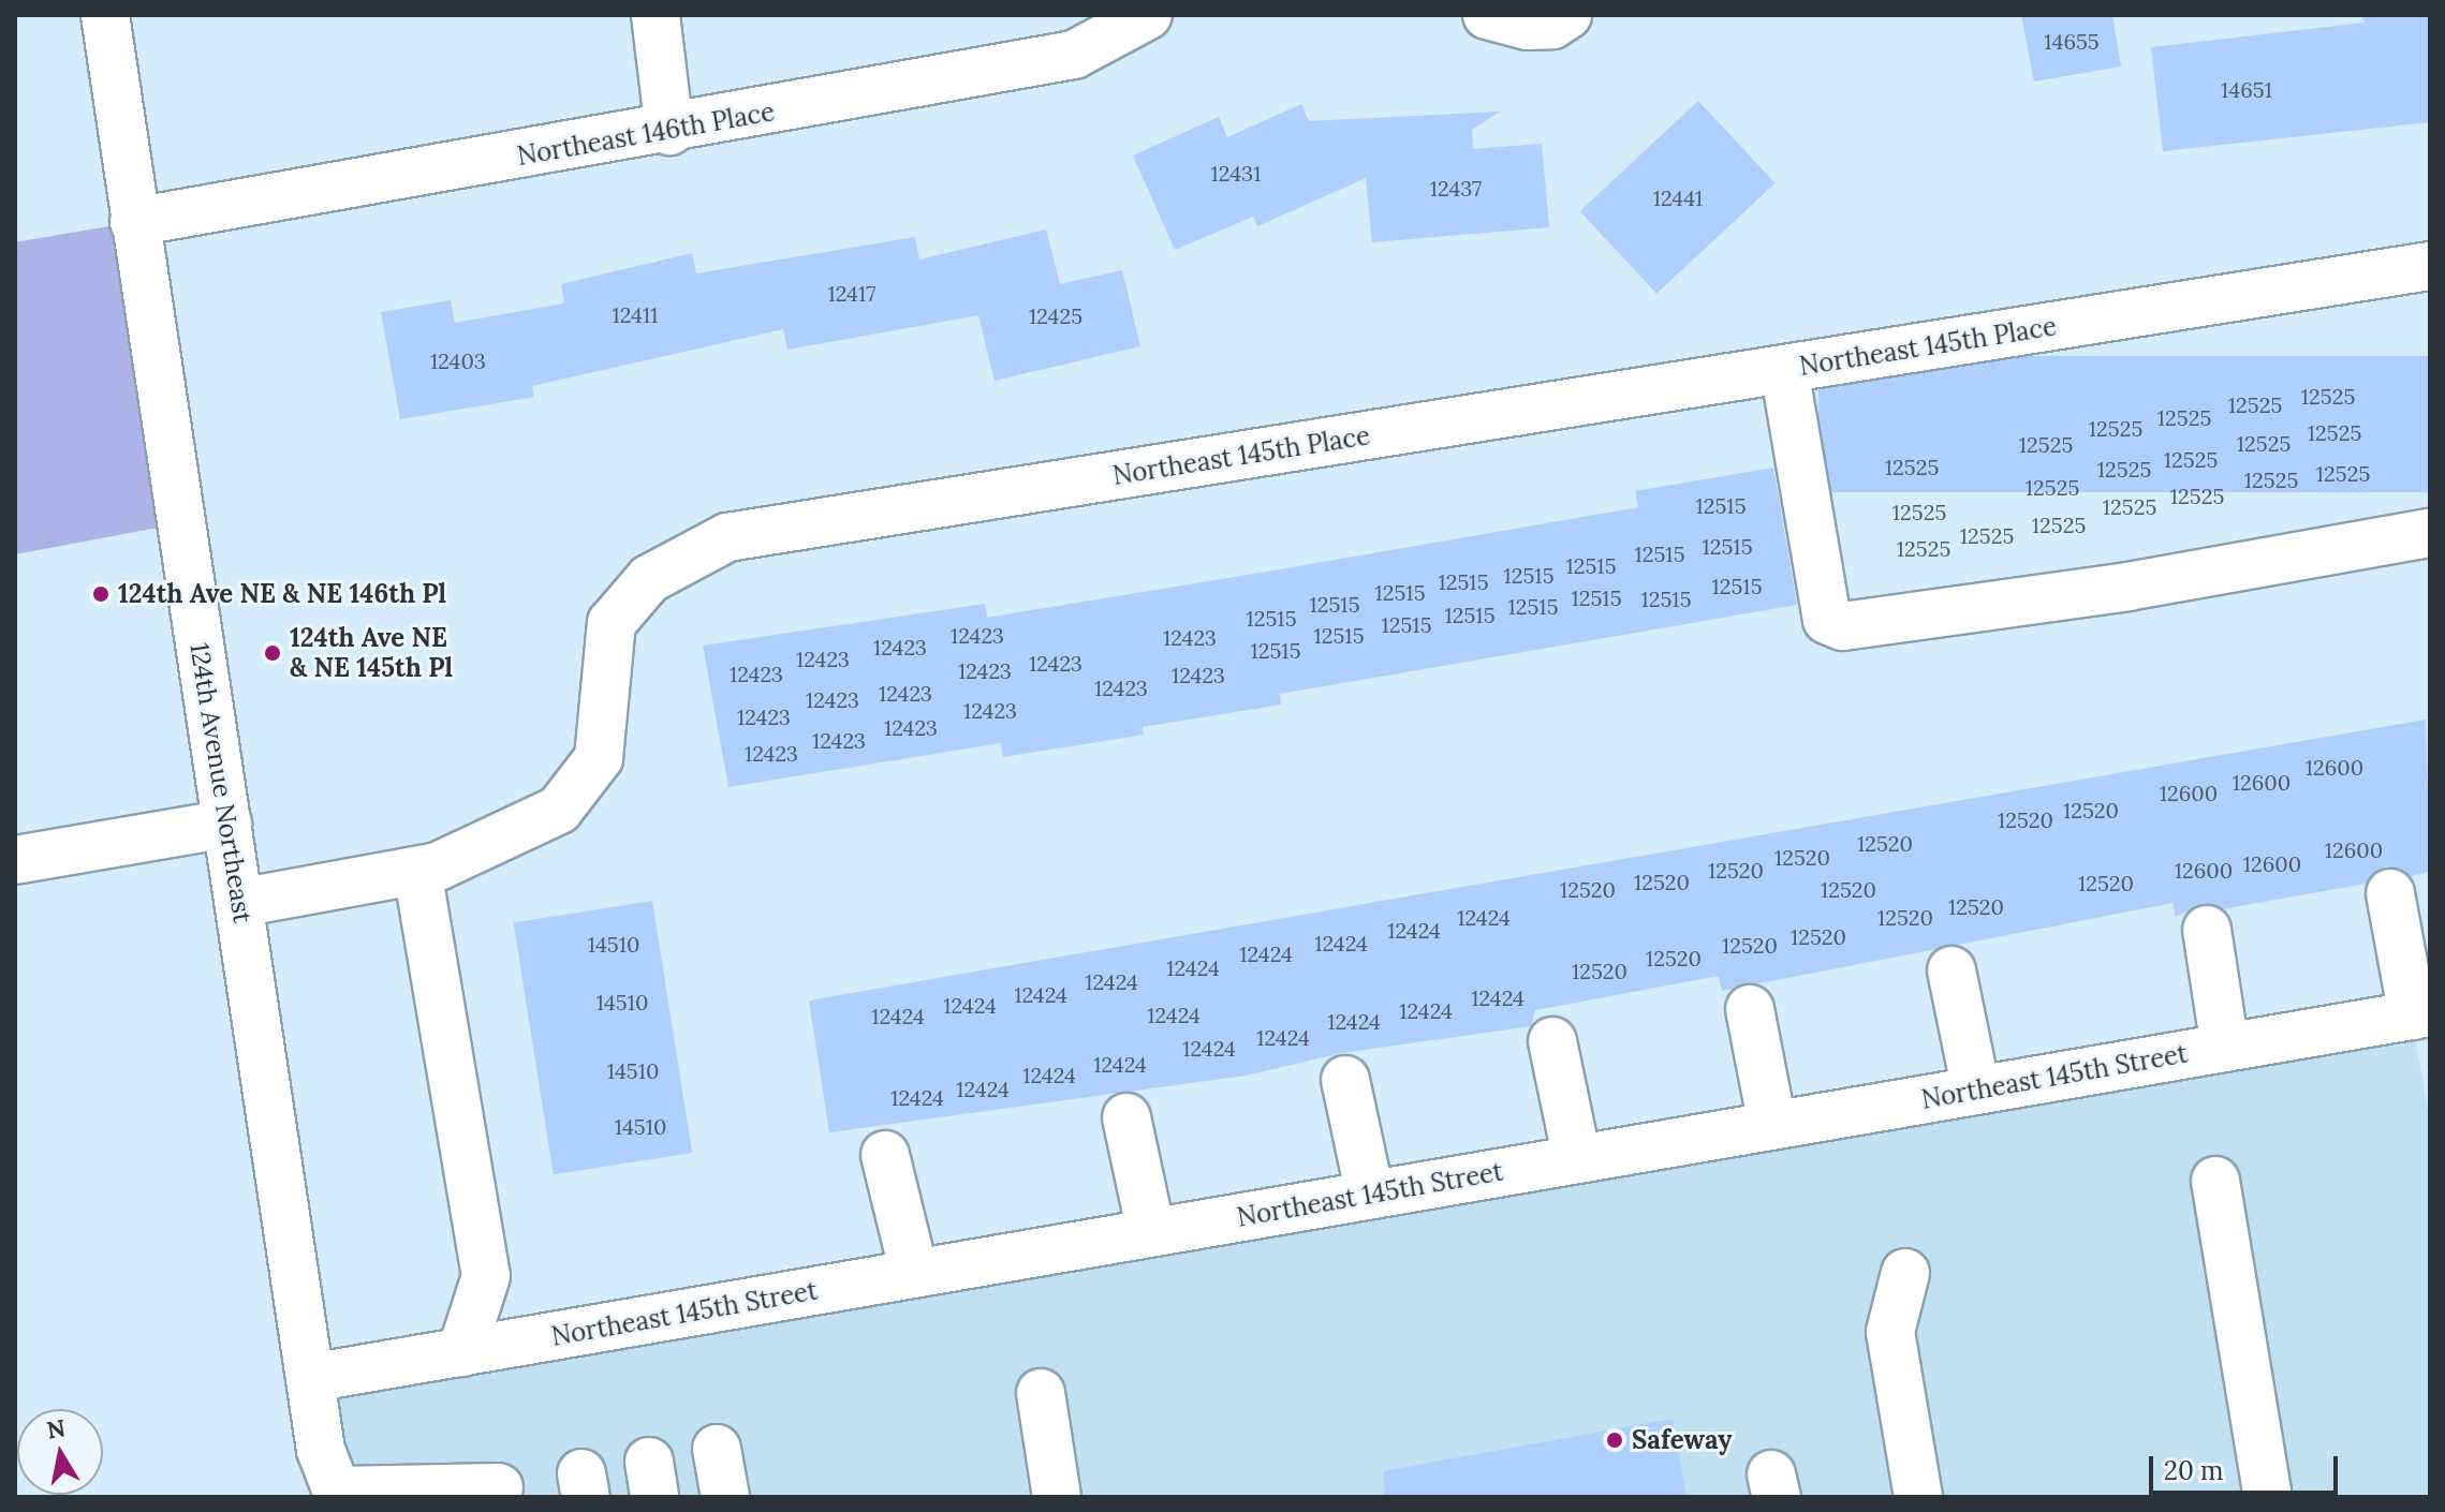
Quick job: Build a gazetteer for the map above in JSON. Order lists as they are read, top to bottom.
{
  "streets": {
    "street": [
      "Northeast 146th Place",
      "Northeast 145th Place",
      "124th Avenue Northeast",
      "Northeast 145th Street"
    ]
  },
  "crossings": [
    ["Northeast 146th Place", "124th Avenue Northeast"],
    ["Northeast 145th Place", "124th Avenue Northeast"],
    ["124th Avenue Northeast", "Northeast 145th Street"]
  ],
  "places": ["124th Ave NE & NE 146th Pl", "124th Ave NE & NE 145th Pl", "Safeway"],
  "house_numbers": [
    "14655",
    "14651",
    "12431",
    "12437",
    "12441",
    "12417",
    "12411",
    "12425",
    "12403",
    "12525",
    "12525",
    "12525",
    "12525",
    "12525",
    "12525",
    "12525",
    "12525",
    "12525",
    "12525",
    "12525",
    "12525",
    "12525",
    "12525",
    "12515",
    "12525",
    "12525",
    "12525",
    "12525",
    "12515",
    "12525",
    "12515",
    "12515",
    "12515",
    "12515",
    "12515",
    "12515",
    "12515",
    "12515",
    "12515",
    "12515",
    "12515",
    "12515",
    "12515",
    "12423",
    "12515",
    "12423",
    "12423",
    "12515",
    "12423",
    "12423",
    "12423",
    "12423",
    "12423",
    "12423",
    "12423",
    "12423",
    "12423",
    "12423",
    "12423",
    "12423",
    "12423",
    "12600",
    "12600",
    "12600",
    "12520",
    "12520",
    "12520",
    "12600",
    "12520",
    "12600",
    "12520",
    "12600",
    "12520",
    "12520",
    "12520",
    "12520",
    "12520",
    "12424",
    "12520",
    "12424",
    "12520",
    "12424",
    "14510",
    "12520",
    "12424",
    "12520",
    "12424",
    "12520",
    "12424",
    "12424",
    "12424",
    "14510",
    "12424",
    "12424",
    "12424",
    "12424",
    "12424",
    "12424",
    "12424",
    "12424",
    "14510",
    "12424",
    "12424",
    "12424",
    "14510"
  ],
  "scale_bar": "20 m",
  "north": "top"
}
